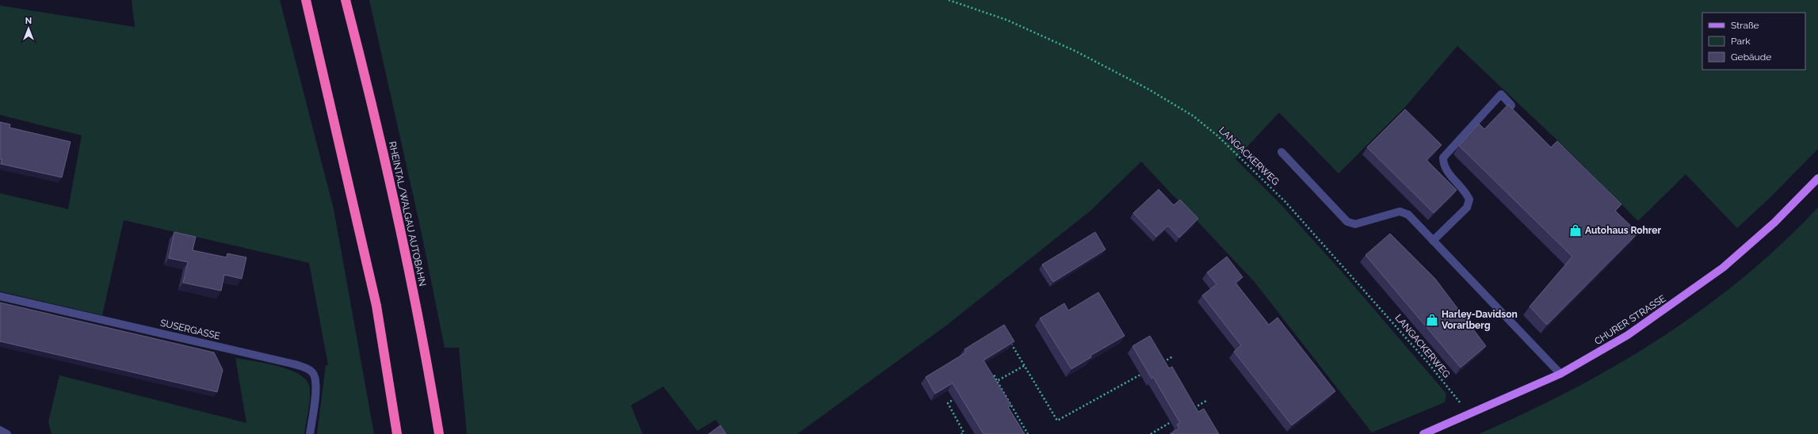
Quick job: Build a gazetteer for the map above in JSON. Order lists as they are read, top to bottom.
{
  "streets": {
    "highway": ["RHEINTAL/WALGAU AUTOBAHN"],
    "main road": ["CHURER STRASSE"],
    "street": ["SUSERGASSE"],
    "path": ["LANGACKERWEG"]
  },
  "crossings": [
    ["LANGACKERWEG", "CHURER STRASSE"]
  ],
  "places": {
    "shop": ["Autohaus Rohrer", "Harley-Davidson Vorarlberg"]
  },
  "legend": ["Straße", "Park", "Gebäude"],
  "north": "top"
}
